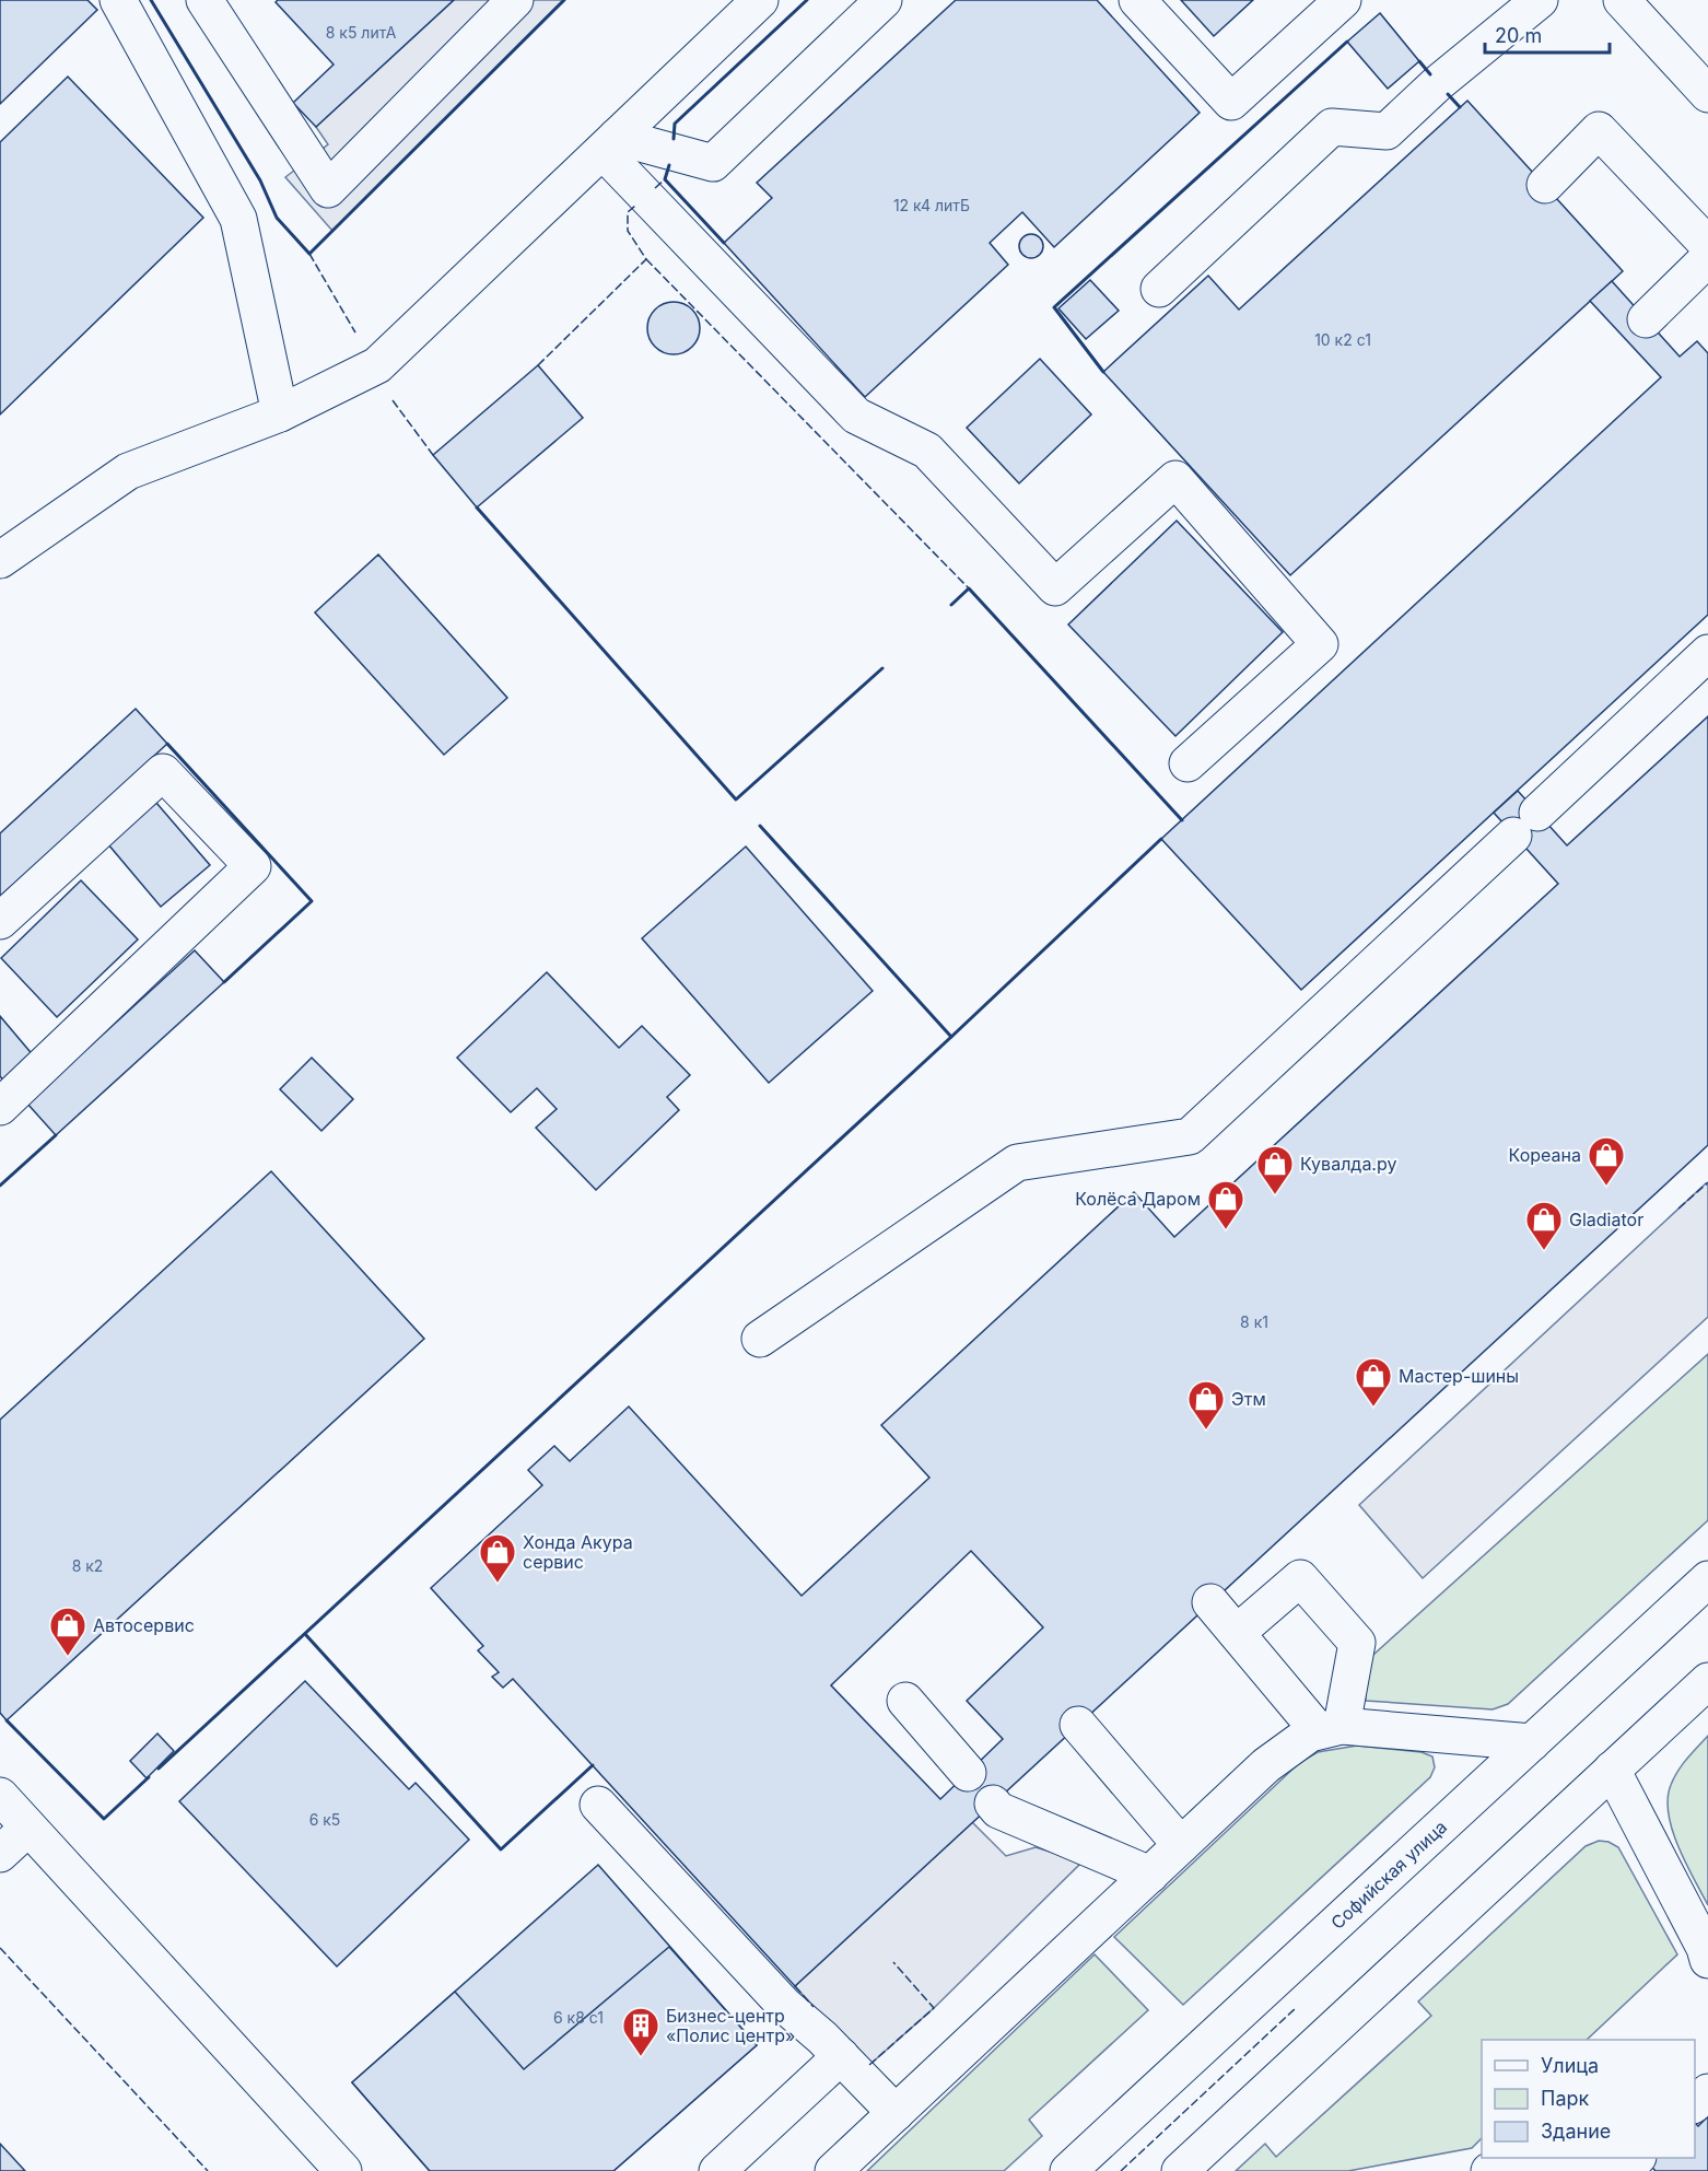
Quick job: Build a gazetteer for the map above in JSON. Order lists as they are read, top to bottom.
{
  "streets": {
    "main road": ["Софийская улица"]
  },
  "places": {
    "shop": [
      "Кореана",
      "Кувалда.ру",
      "Колёса Даром",
      "Gladiator",
      "Мастер-шины",
      "Этм",
      "Хонда Акура сервис",
      "Автосервис"
    ],
    "building": ["Бизнес-центр «Полис центр»"]
  },
  "house_numbers": [
    "8 к5 литА",
    "12 к4 литБ",
    "10 к2 с1",
    "8 к1",
    "8 к2",
    "6 к5",
    "6 к8 с1"
  ],
  "legend": ["Улица", "Парк", "Здание"],
  "scale_bar": "20 m"
}
